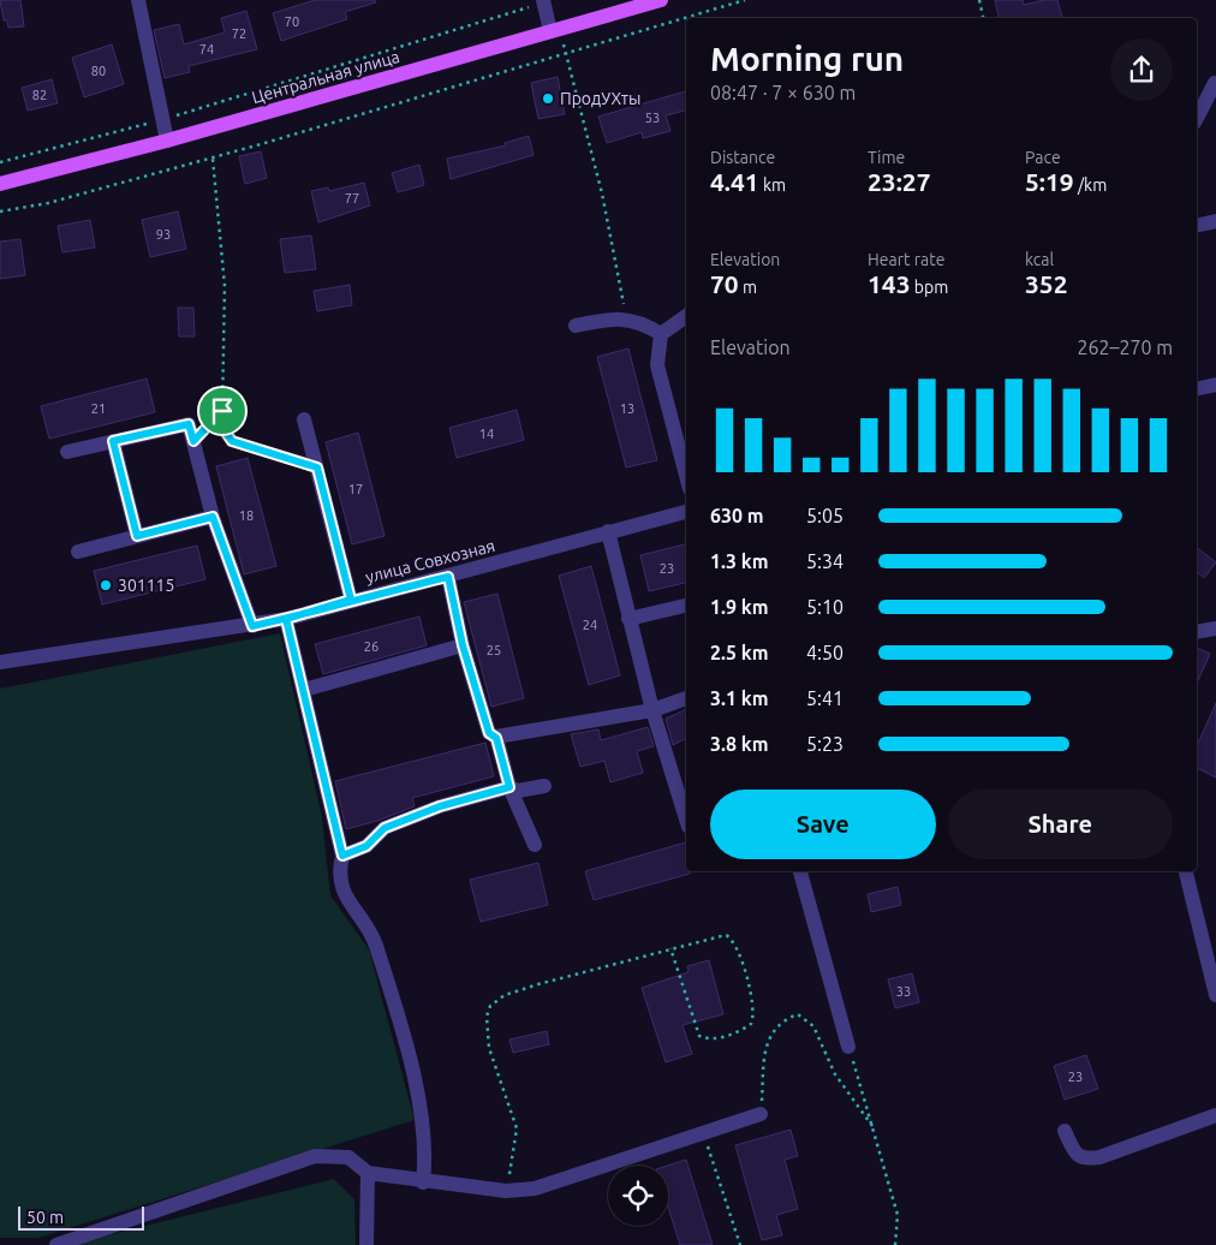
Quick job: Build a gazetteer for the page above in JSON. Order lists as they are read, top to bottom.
{
  "streets": {
    "main road": ["Центральная улица"],
    "street": ["улица Совхозная"]
  },
  "places": ["ПродУХты", "301115"],
  "house_numbers": [
    "70",
    "72",
    "74",
    "80",
    "82",
    "53",
    "77",
    "93",
    "21",
    "13",
    "14",
    "17",
    "18",
    "23",
    "24",
    "26",
    "25",
    "33",
    "23"
  ],
  "scale_bar": "50 m",
  "page": {
    "heading": ["Morning run", "08:47 · 7 × 630 m"],
    "stats": [
      ["Distance", "4.41 km"],
      ["Time", "23:27"],
      ["Pace", "5:19 /km"],
      ["Elevation", "70 m"],
      ["Heart rate", "143 bpm"],
      ["kcal", "352"]
    ],
    "chart": ["Elevation", "262–270 m"],
    "list": [
      {
        "name": "630 m",
        "note": "5:05"
      },
      {
        "name": "1.3 km",
        "note": "5:34"
      },
      {
        "name": "1.9 km",
        "note": "5:10"
      },
      {
        "name": "2.5 km",
        "note": "4:50"
      },
      {
        "name": "3.1 km",
        "note": "5:41"
      },
      {
        "name": "3.8 km",
        "note": "5:23"
      }
    ],
    "buttons": ["Save", "Share"],
    "scale": "50 m"
  }
}
